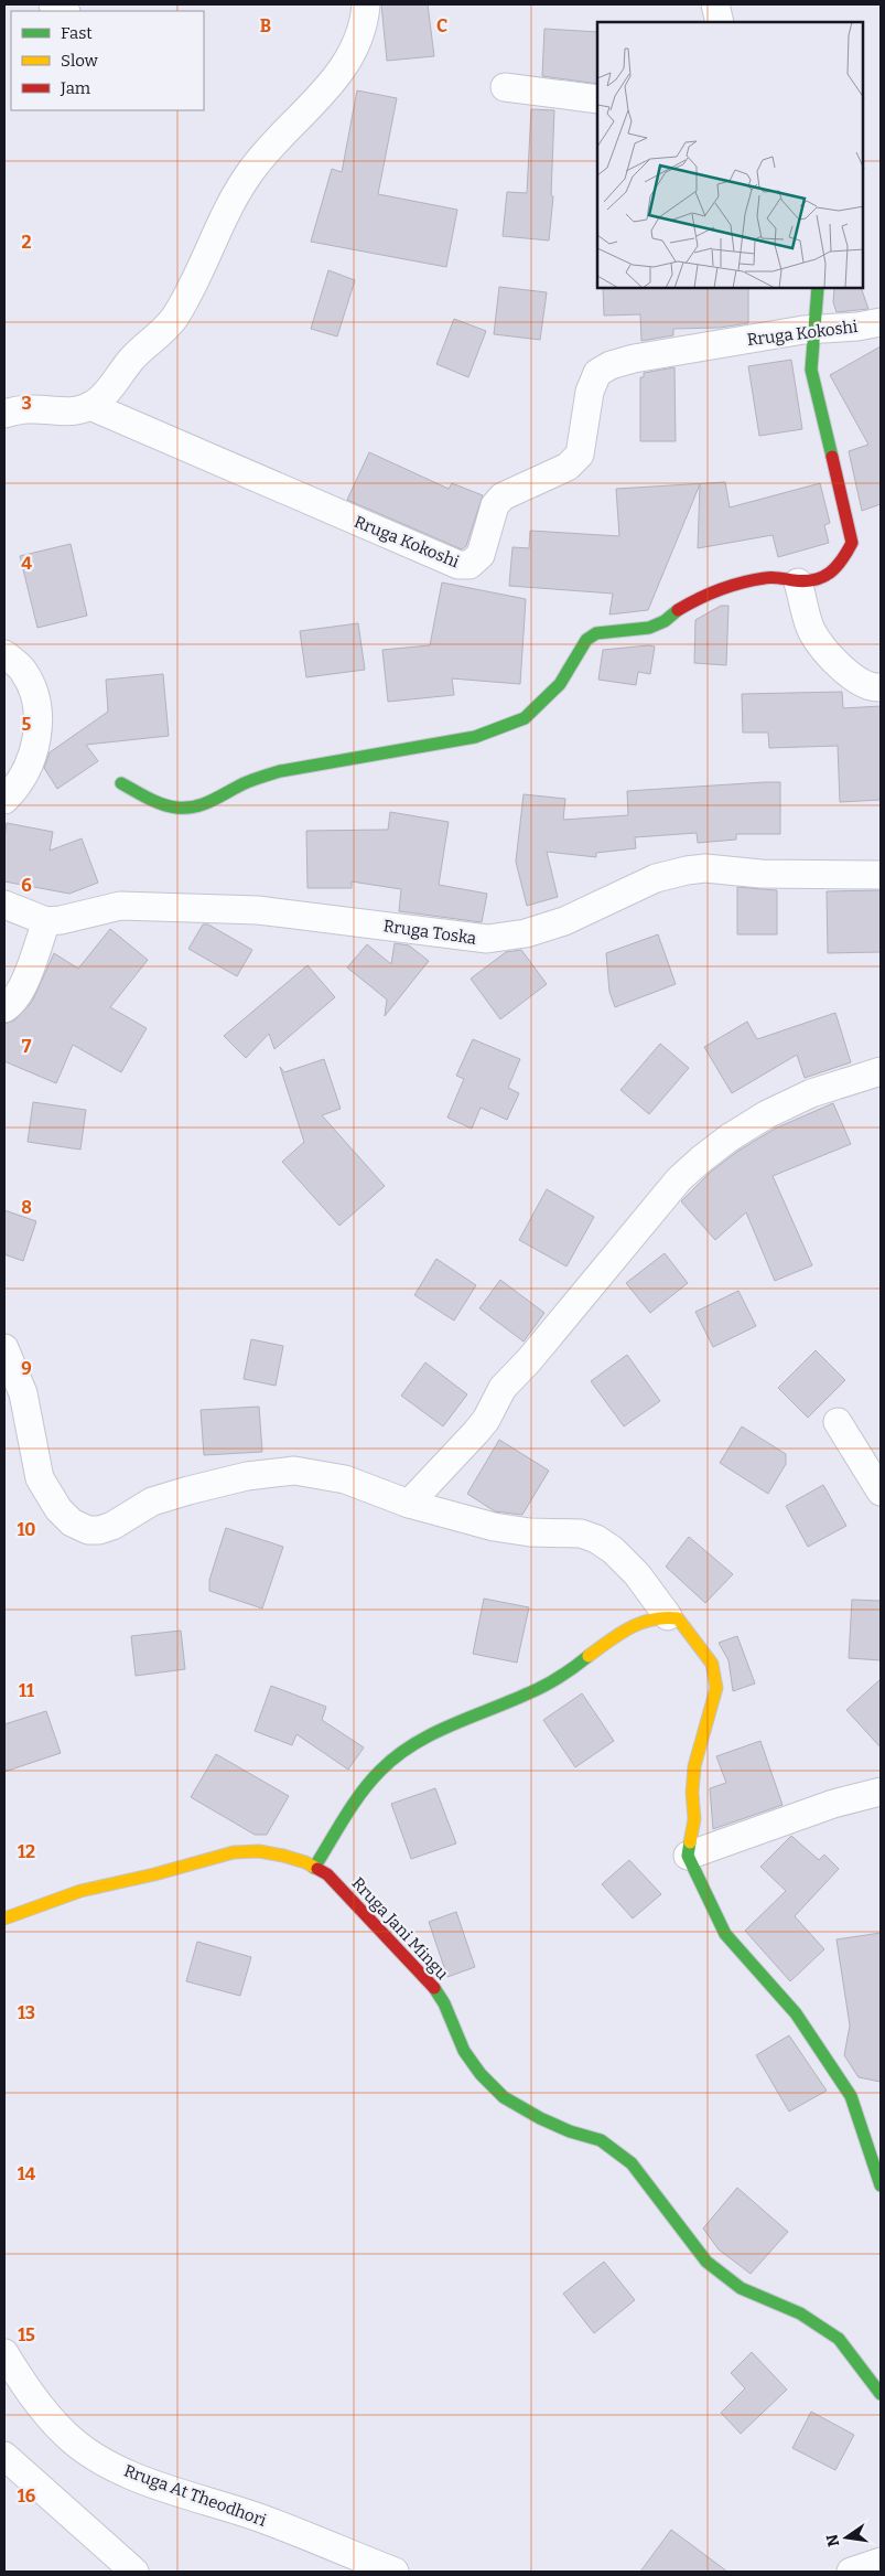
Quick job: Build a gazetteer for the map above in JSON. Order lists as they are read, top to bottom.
{
  "streets": {
    "street": [
      "Rruga Kokoshi",
      "Rruga Toska",
      "Rruga Jani Mingu",
      "Rruga At Theodhori"
    ]
  },
  "legend": ["Fast", "Slow", "Jam"],
  "north": "left",
  "grid": {
    "columns": ["B", "C"],
    "rows": [
      "2",
      "3",
      "4",
      "5",
      "6",
      "7",
      "8",
      "9",
      "10",
      "11",
      "12",
      "13",
      "14",
      "15",
      "16"
    ]
  }
}
